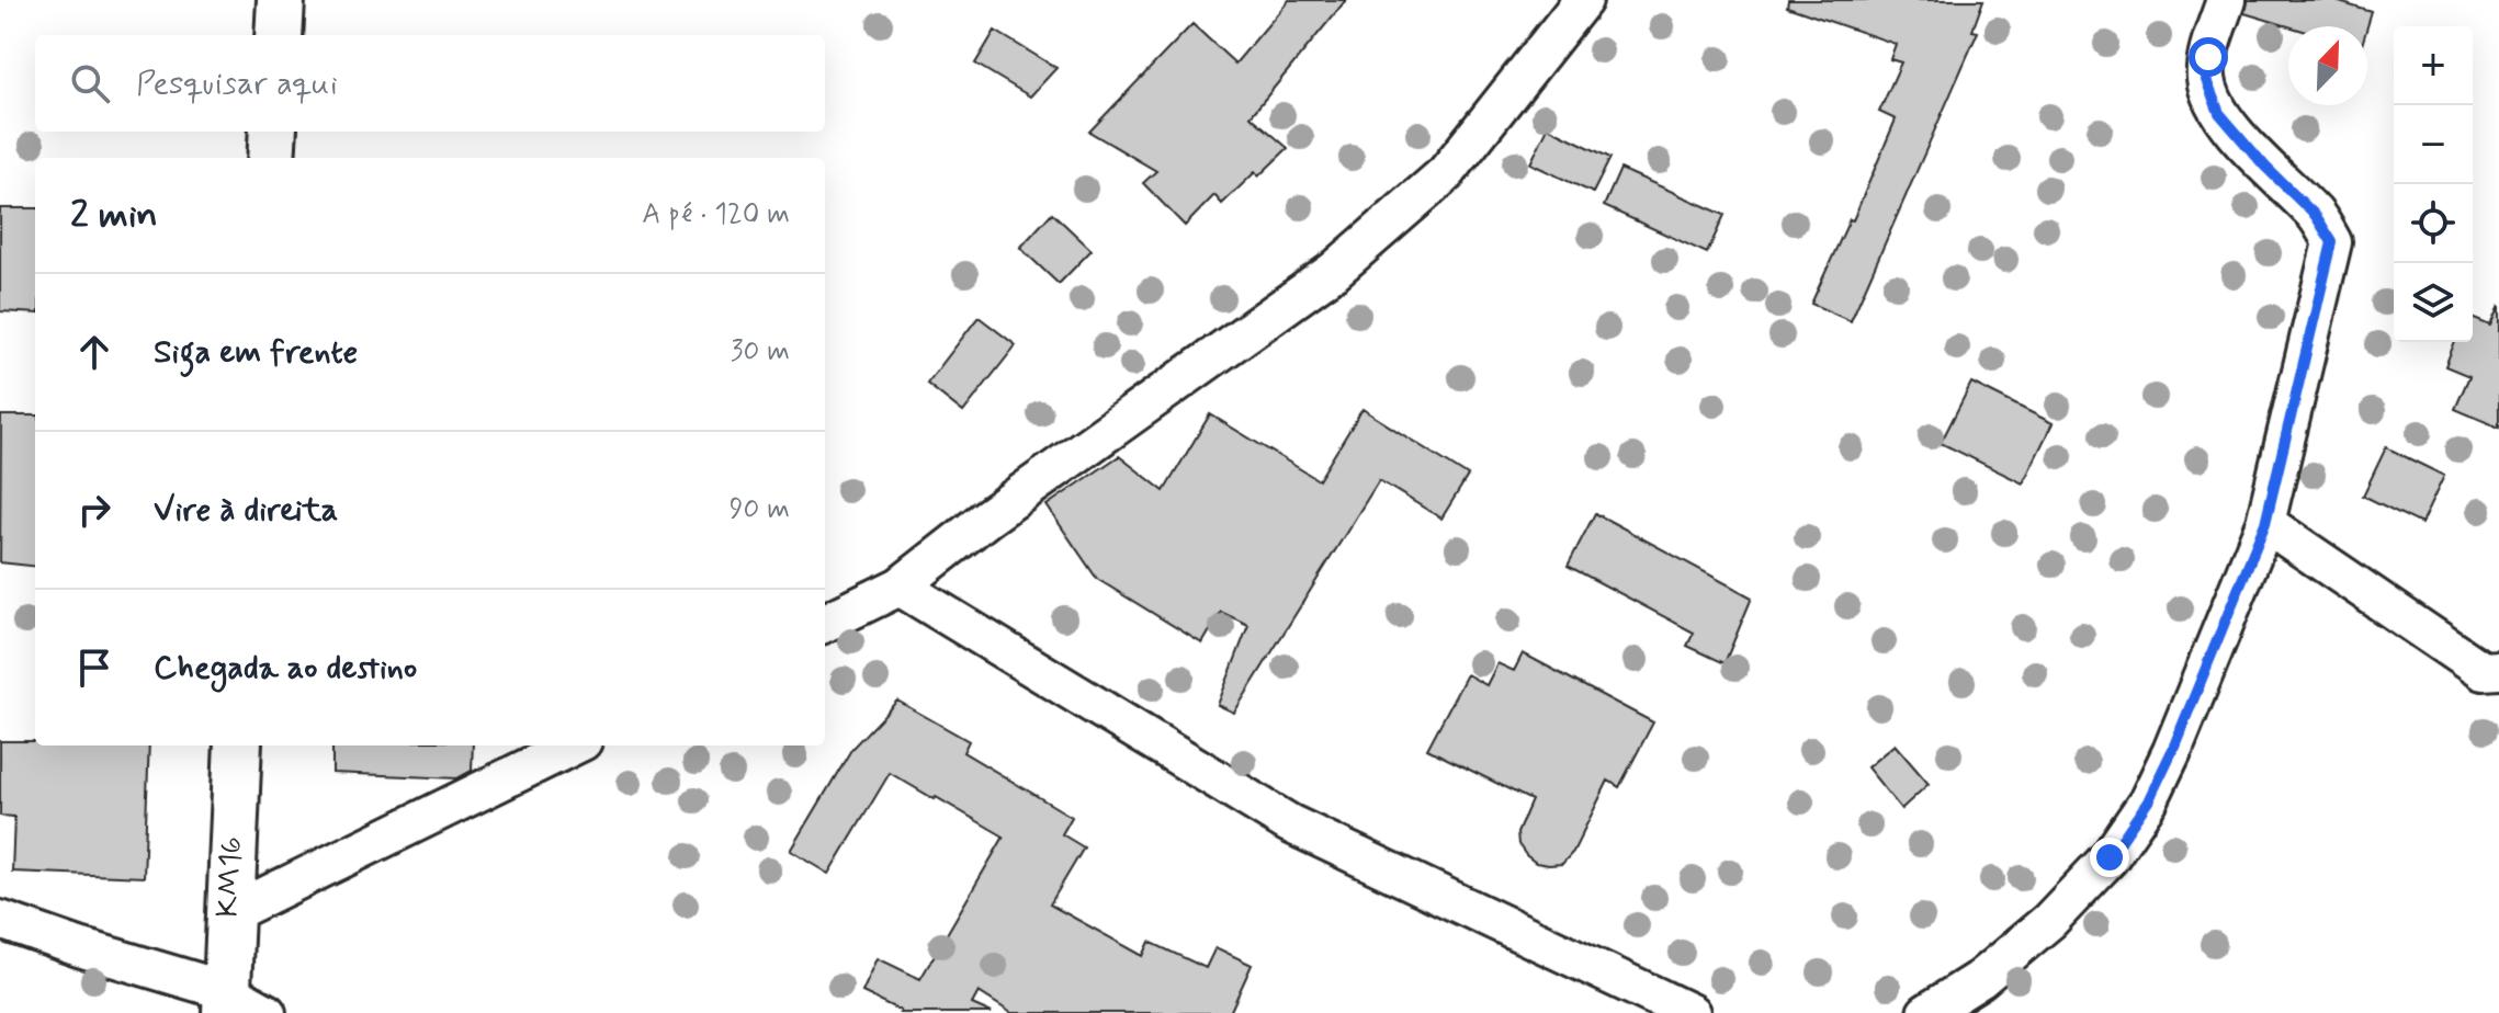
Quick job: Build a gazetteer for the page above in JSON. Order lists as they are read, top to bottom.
{
  "streets": {
    "street": ["KM16"]
  },
  "north": "top right",
  "page": {
    "map_buttons": ["+", "−"],
    "search": "Pesquisar aqui",
    "heading": ["2 min", "A pé · 120 m"],
    "list": [
      ["Siga em frente", "30 m"],
      ["Vire à direita", "90 m"],
      "Chegada ao destino"
    ]
  }
}
